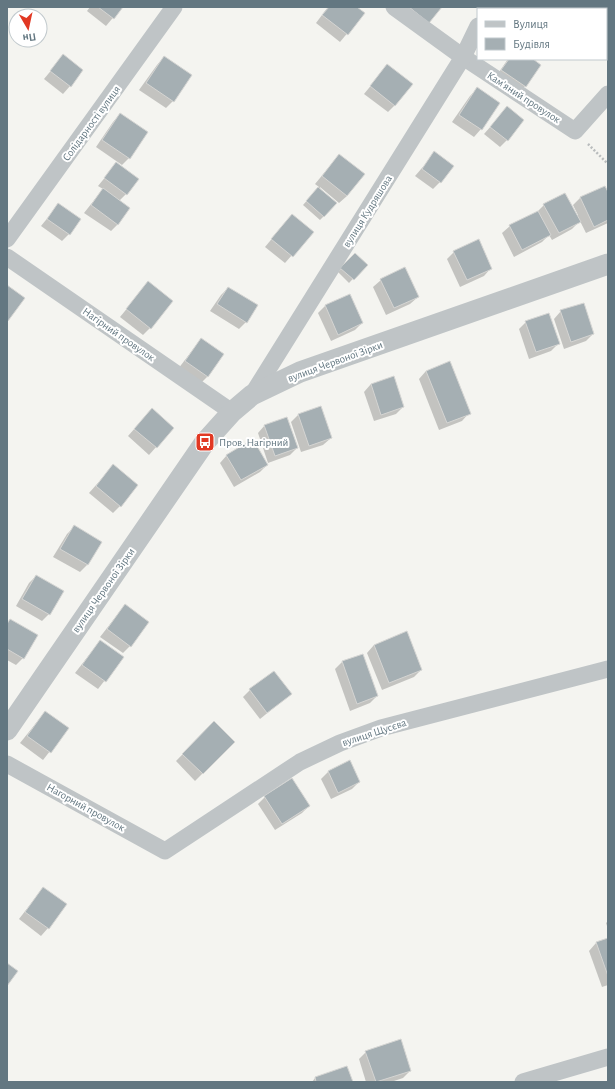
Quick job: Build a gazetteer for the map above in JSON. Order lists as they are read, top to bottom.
{
  "streets": {
    "street": [
      "Кам’яний провулок",
      "Солідарності вулиця",
      "вулиця Кудряшова",
      "Нагірний провулок",
      "вулиця Червоної Зірки",
      "вулиця Щусєва",
      "Нагорний провулок"
    ]
  },
  "crossings": [
    ["Кам’яний провулок", "вулиця Кудряшова"],
    ["вулиця Кудряшова", "вулиця Червоної Зірки"],
    ["Нагірний провулок", "вулиця Червоної Зірки"],
    ["вулиця Щусєва", "Нагорний провулок"]
  ],
  "places": {
    "bus stop": ["Пров. Нагірний"]
  },
  "legend": ["Вулиця", "Будівля"],
  "north": "bottom"
}
